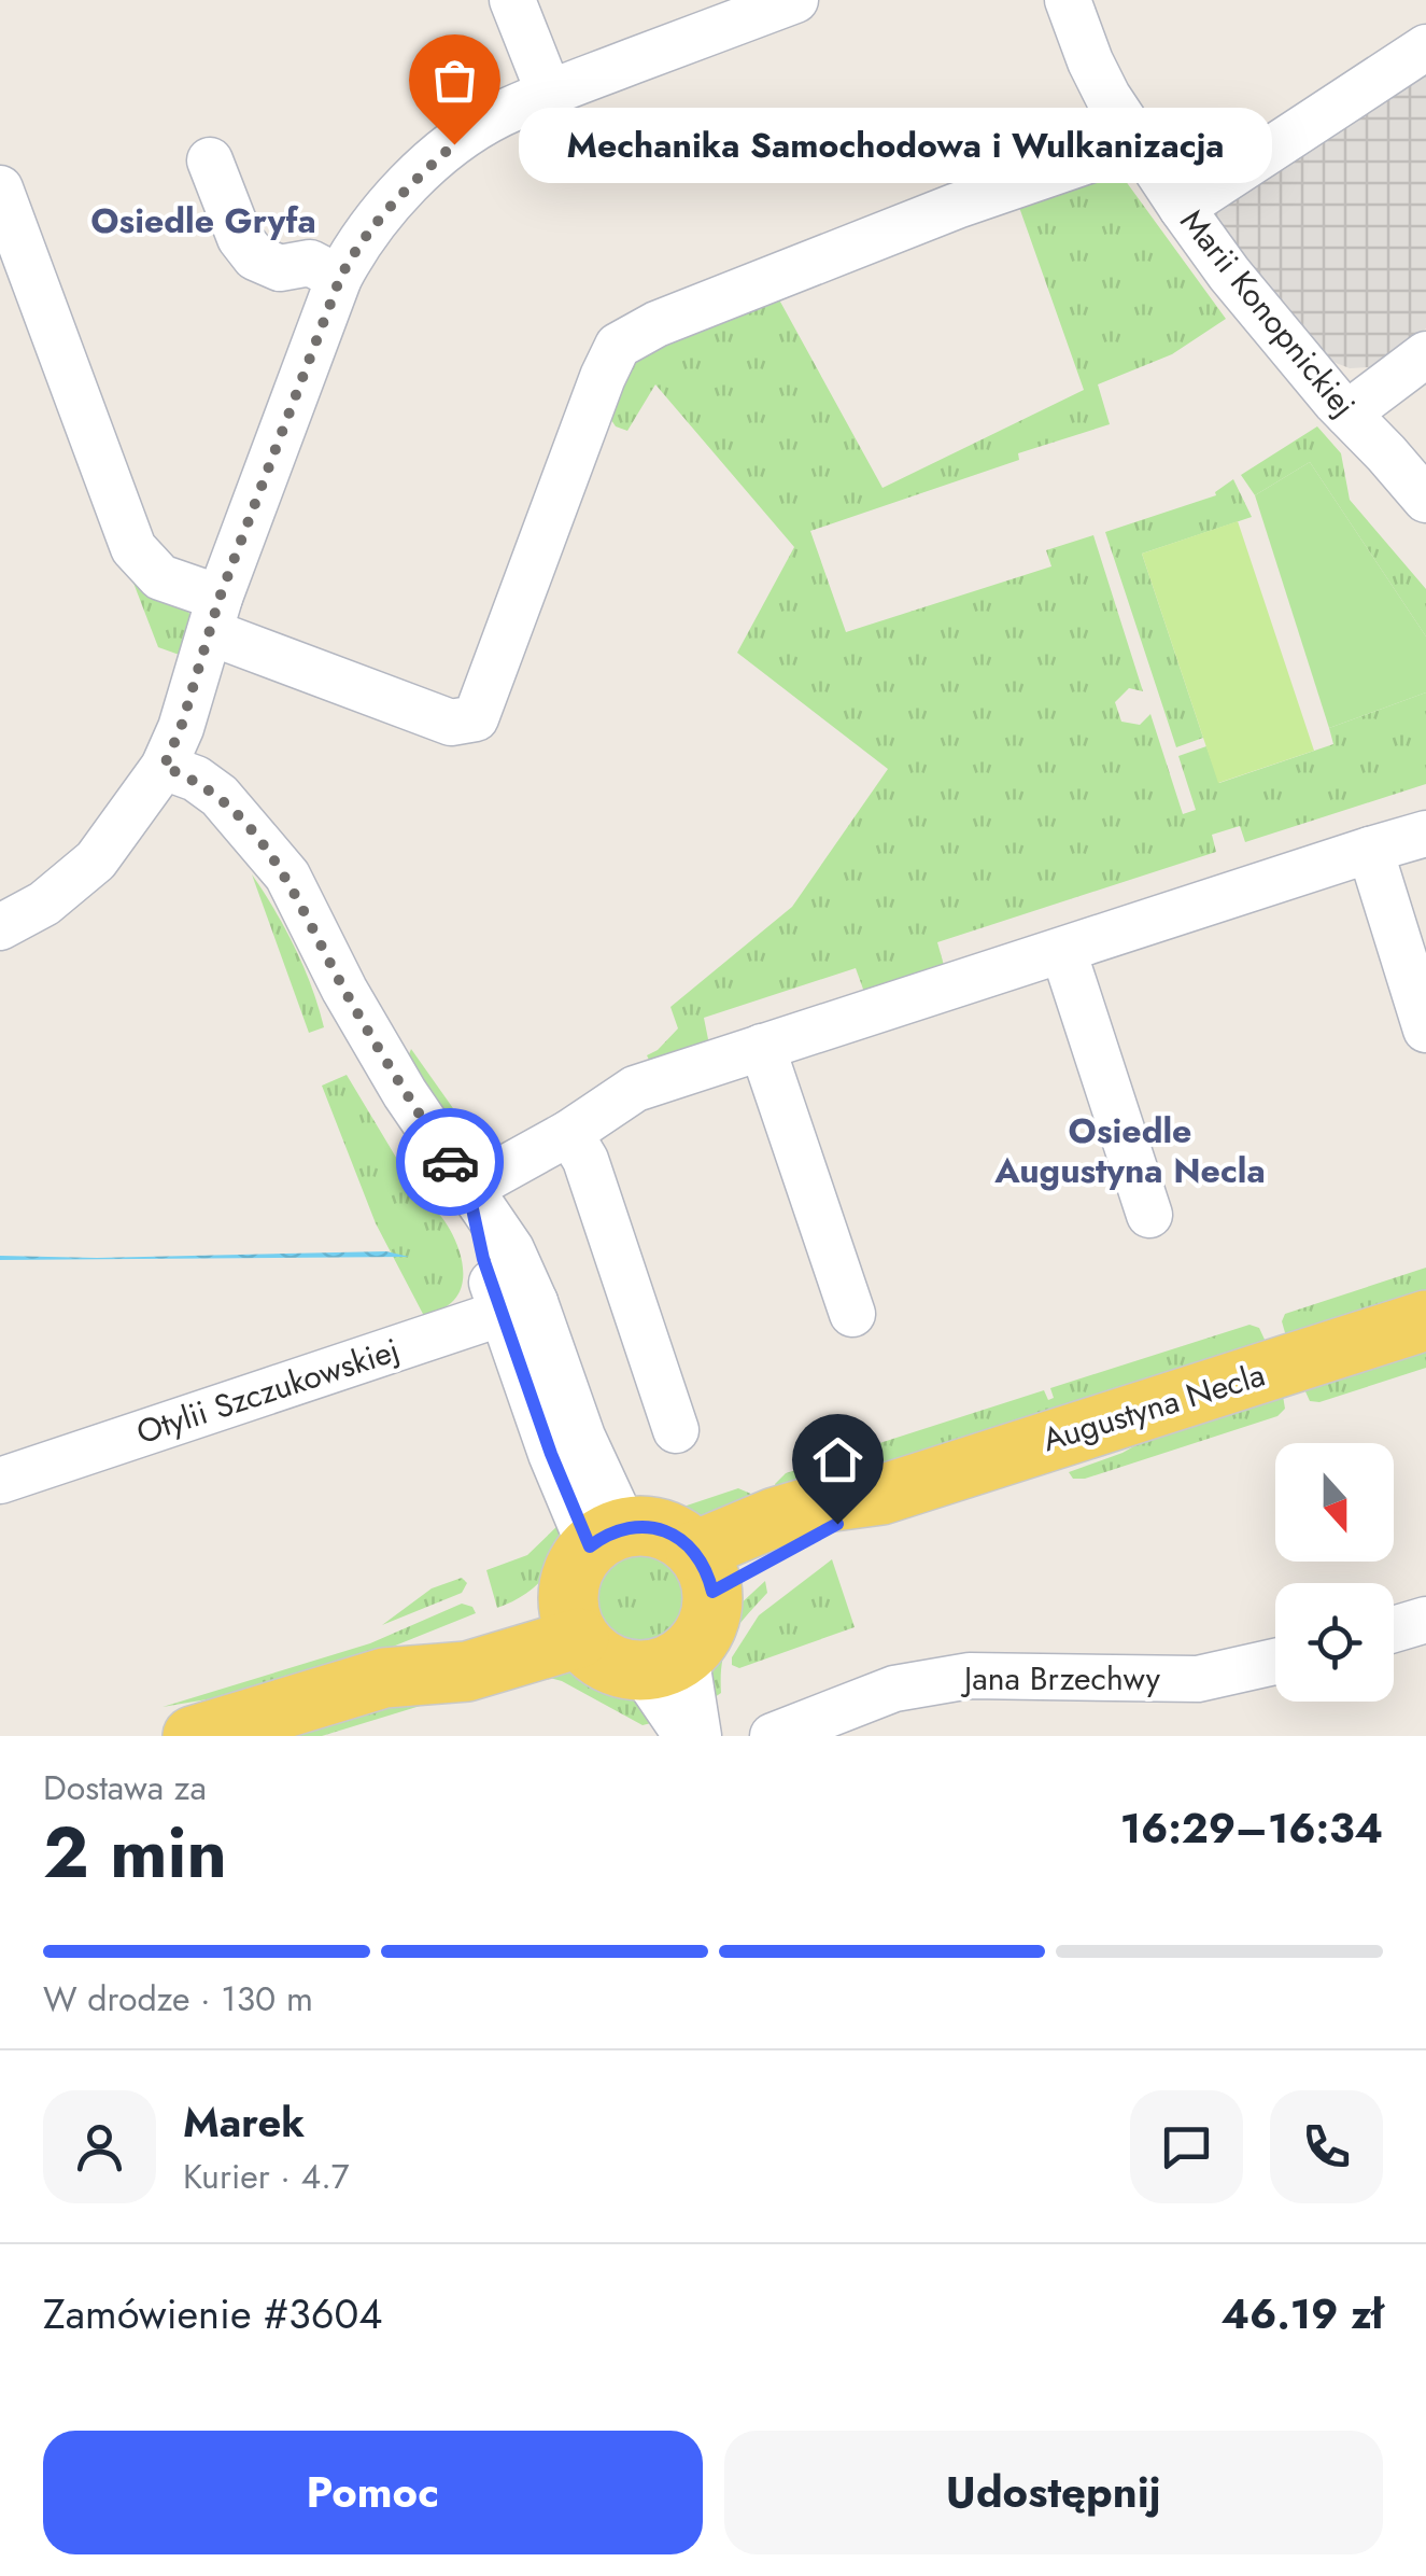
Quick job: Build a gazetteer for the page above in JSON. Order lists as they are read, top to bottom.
{
  "streets": {
    "main road": ["Augustyna Necla"],
    "street": ["Marii Konopnickiej", "Otylii Szczukowskiej", "Jana Brzechwy"]
  },
  "districts": ["Osiedle Gryfa", "Osiedle Augustyna Necla"],
  "places": ["Mechanika Samochodowa i Wulkanizacja"],
  "north": "bottom",
  "page": {
    "bubble": "Mechanika Samochodowa i Wulkanizacja",
    "heading": ["2 min", "Dostawa za", "16:29–16:34"],
    "panel": [
      "Marek",
      "Kurier · 4.7",
      "Zamówienie #3604",
      "46.19 zł"
    ],
    "bar": "W drodze · 130 m",
    "buttons": ["Pomoc", "Udostępnij"]
  }
}
